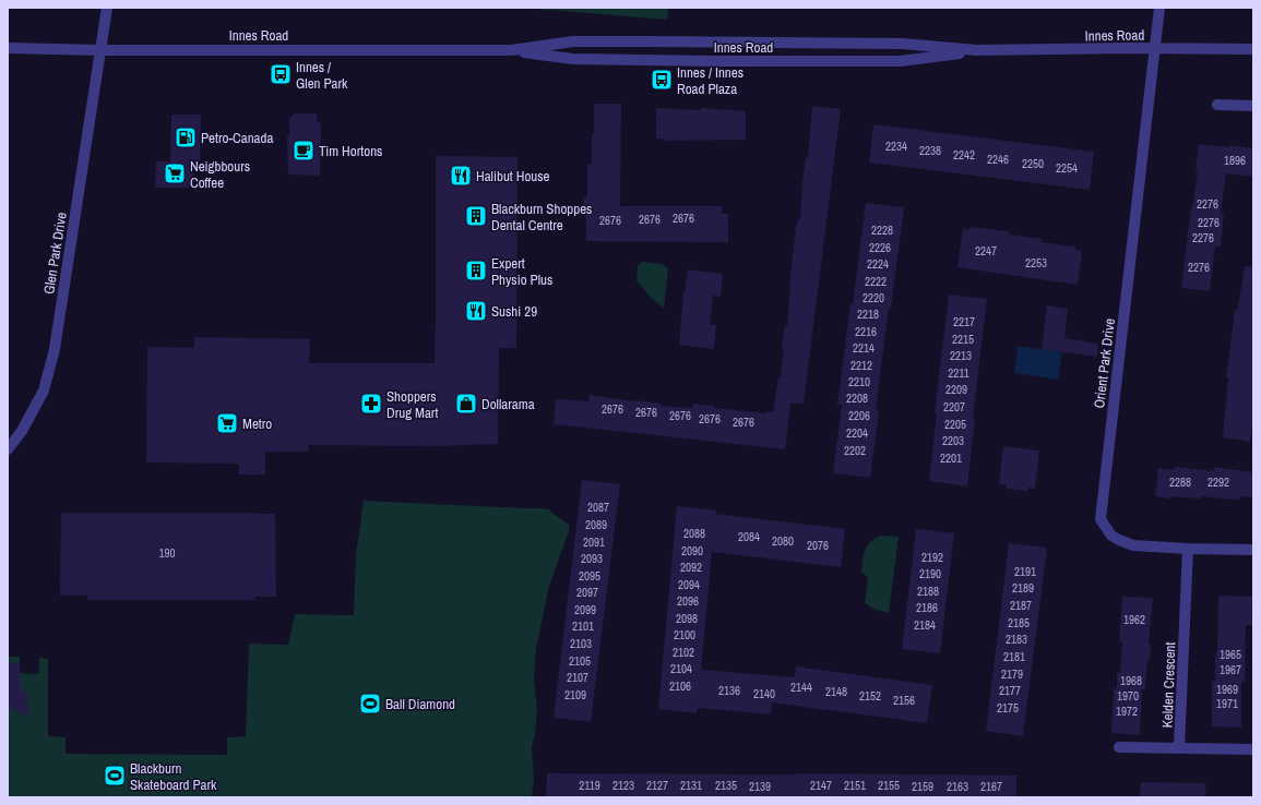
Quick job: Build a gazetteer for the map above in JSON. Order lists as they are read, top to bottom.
{
  "streets": {
    "street": [
      "Innes Road",
      "Glen Park Drive",
      "Orient Park Drive",
      "Kelden Crescent"
    ]
  },
  "crossings": [
    ["Innes Road", "Glen Park Drive"],
    ["Innes Road", "Orient Park Drive"],
    ["Orient Park Drive", "Kelden Crescent"]
  ],
  "places": {
    "bus stop": ["Innes / Glen Park", "Innes / Innes Road Plaza"],
    "fuel station": ["Petro-Canada"],
    "cafe": ["Tim Hortons"],
    "supermarket": ["Neigbbours Coffee", "Metro"],
    "restaurant": ["Halibut House", "Sushi 29"],
    "building": ["Blackburn Shoppes Dental Centre", "Expert Physio Plus"],
    "pharmacy": ["Shoppers Drug Mart"],
    "shop": ["Dollarama"],
    "sports": ["Ball Diamond", "Blackburn Skateboard Park"]
  },
  "house_numbers": [
    "2234",
    "2238",
    "2242",
    "2246",
    "1896",
    "2250",
    "2254",
    "2276",
    "2676",
    "2676",
    "2676",
    "2276",
    "2228",
    "2276",
    "2226",
    "2247",
    "2253",
    "2224",
    "2276",
    "2222",
    "2220",
    "2218",
    "2217",
    "2216",
    "2215",
    "2214",
    "2213",
    "2212",
    "2211",
    "2210",
    "2209",
    "2208",
    "2207",
    "2676",
    "2676",
    "2676",
    "2206",
    "2676",
    "2676",
    "2205",
    "2204",
    "2203",
    "2202",
    "2201",
    "2288",
    "2292",
    "2087",
    "2089",
    "2088",
    "2084",
    "2080",
    "2091",
    "2076",
    "2090",
    "190",
    "2192",
    "2093",
    "2092",
    "2191",
    "2190",
    "2095",
    "2094",
    "2189",
    "2188",
    "2097",
    "2096",
    "2187",
    "2186",
    "2099",
    "2098",
    "1962",
    "2185",
    "2184",
    "2101",
    "2100",
    "2183",
    "2103",
    "2102",
    "1965",
    "2181",
    "2105",
    "2104",
    "1967",
    "2179",
    "2107",
    "1968",
    "2106",
    "2144",
    "1969",
    "2136",
    "2177",
    "2148",
    "2140",
    "2109",
    "2152",
    "1970",
    "2156",
    "1971",
    "2175",
    "1972",
    "2119",
    "2123",
    "2127",
    "2131",
    "2135",
    "2147",
    "2151",
    "2155",
    "2139",
    "2159",
    "2163",
    "2167"
  ]
}
